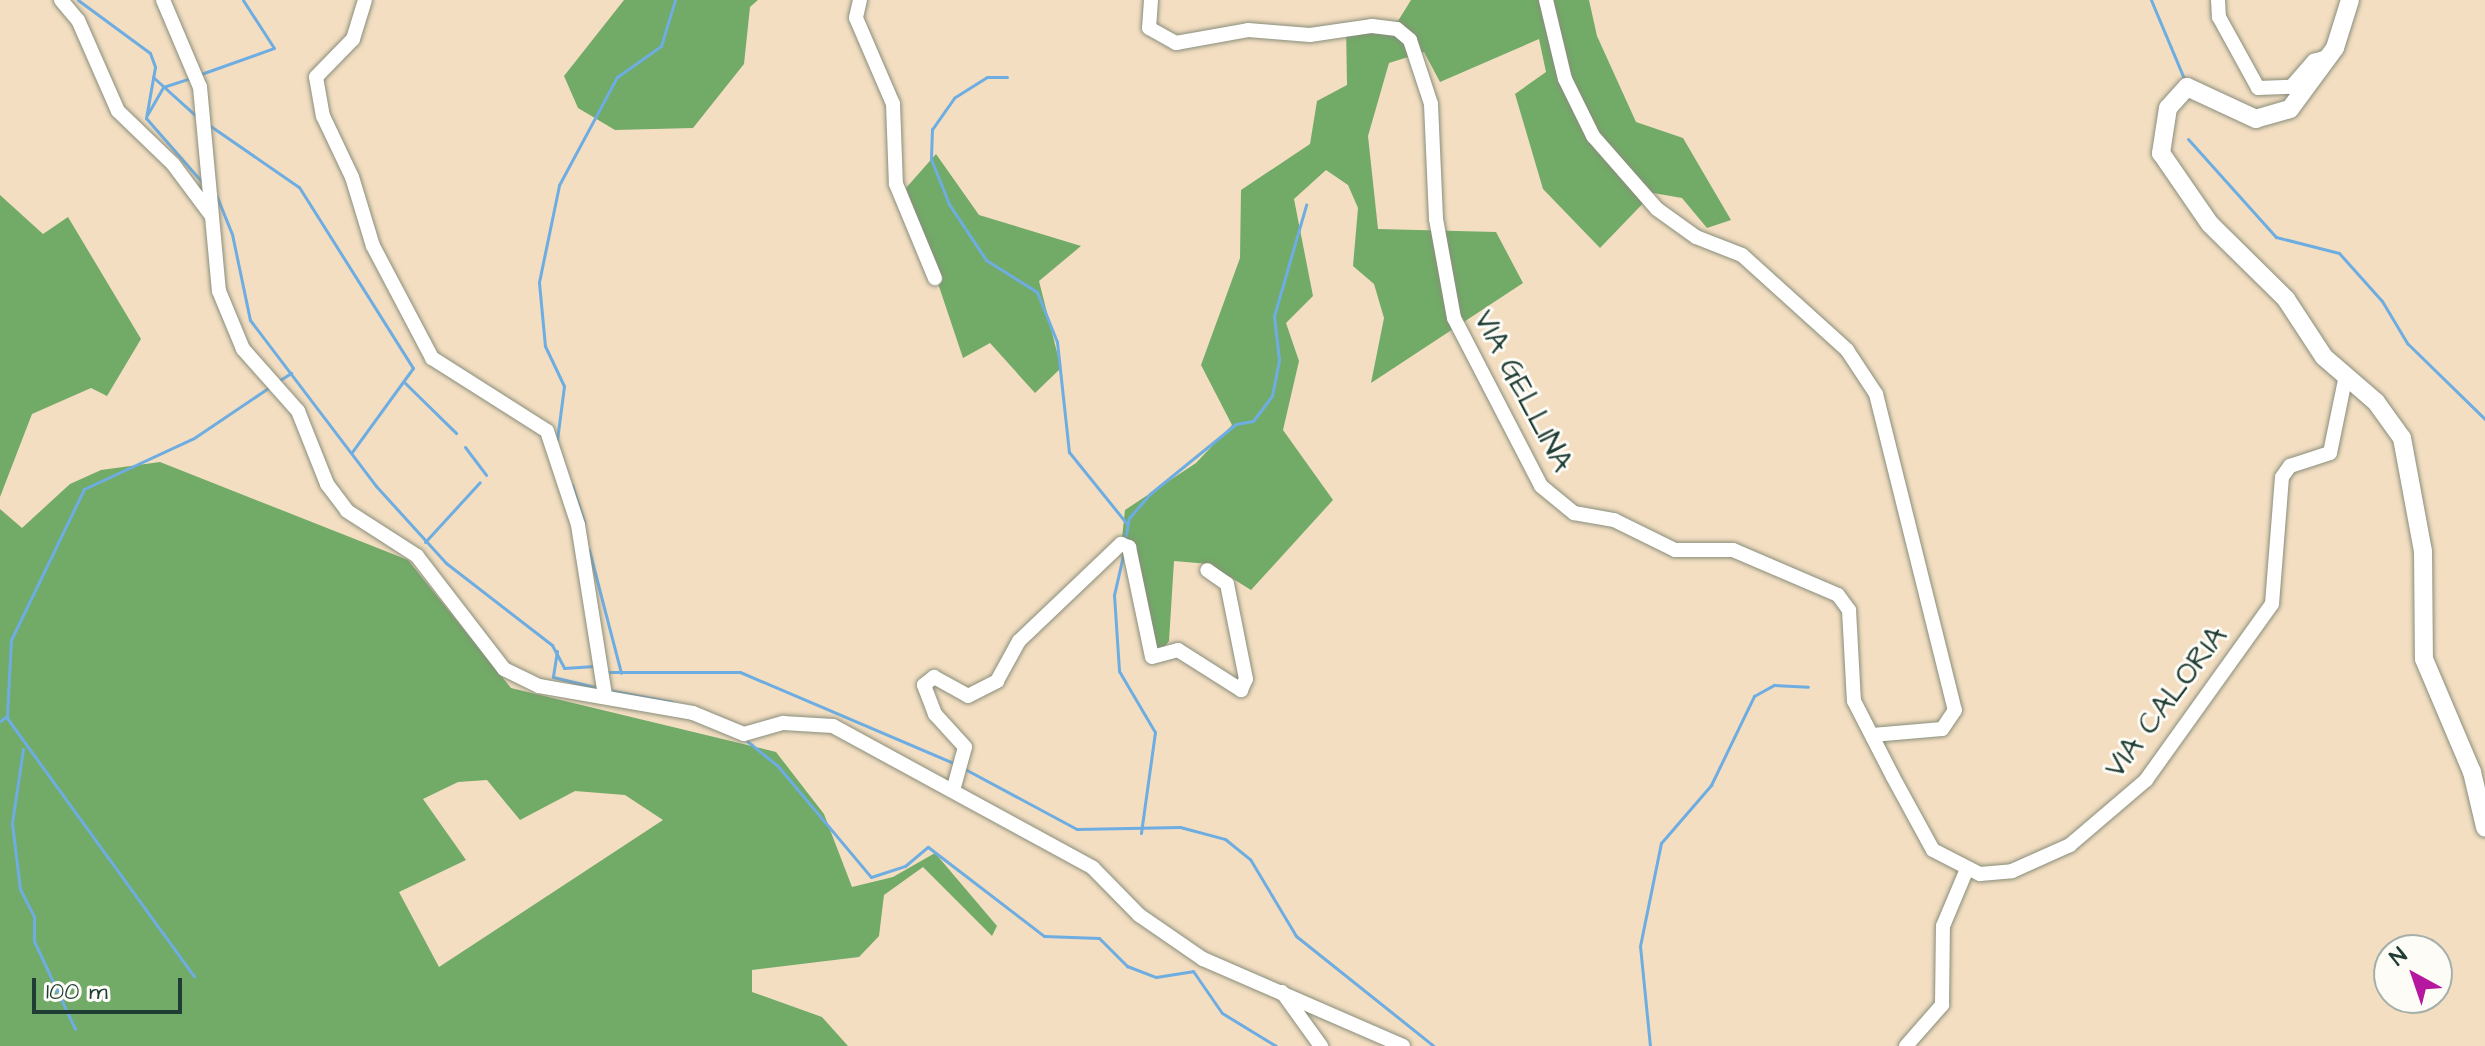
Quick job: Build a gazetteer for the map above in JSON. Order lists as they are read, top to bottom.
{
  "streets": {
    "street": ["VIA GELLINA", "VIA CALORIA"]
  },
  "crossings": [
    ["VIA GELLINA", "VIA CALORIA"]
  ],
  "scale_bar": "100 m",
  "north": "top left"
}
